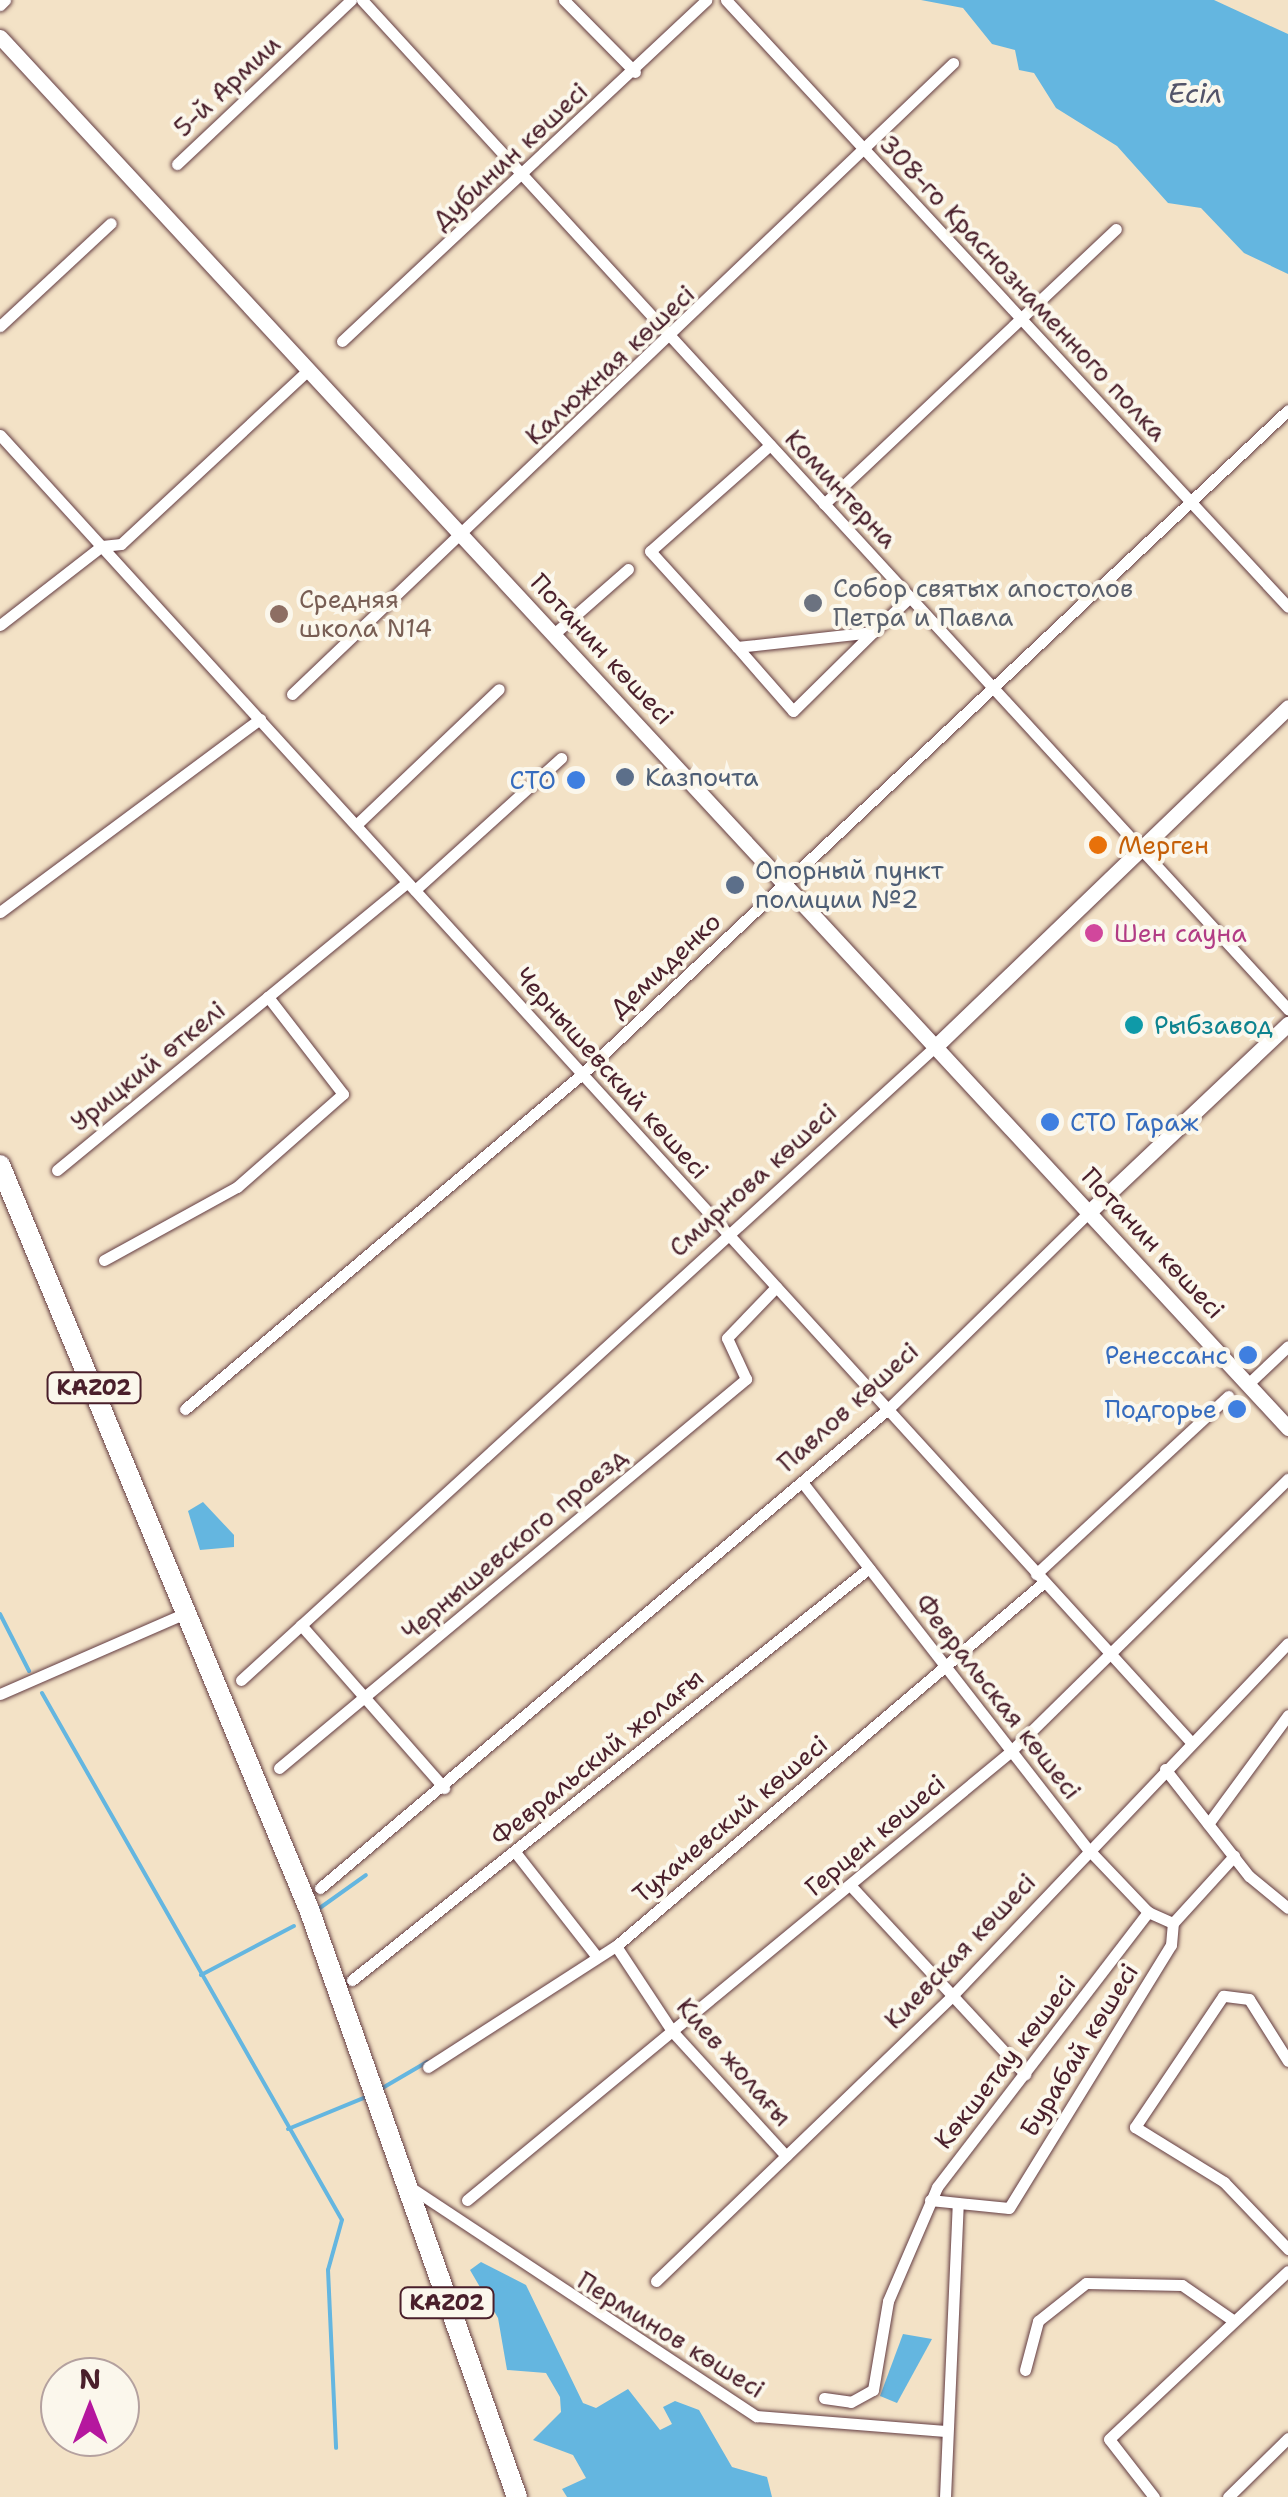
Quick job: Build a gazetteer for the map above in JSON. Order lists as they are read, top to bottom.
{
  "streets": {
    "highway": ["KAZ02"],
    "main road": ["Потанин көшесі", "Смирнова көшесі", "Павлов көшесі"],
    "street": [
      "5-й Армии",
      "Дубинин көшесі",
      "308-го Краснознаменного полка",
      "Калюжная көшесі",
      "Коминтерна",
      "Демиденко",
      "Урицкий өткелі",
      "Чернышевский көшесі",
      "Чернышевского проезд",
      "Февральская көшесі",
      "Февральский жолағы",
      "Тухачевский көшесі",
      "Герцен көшесі",
      "Киевская көшесі",
      "Бурабай көшесі",
      "Киев жолағы",
      "Көкшетау көшесі",
      "Перминов көшесі"
    ]
  },
  "crossings": [
    ["5-й Армии", "Коминтерна"],
    ["Дубинин көшесі", "Коминтерна"],
    ["308-го Краснознаменного полка", "Калюжная көшесі"],
    ["308-го Краснознаменного полка", "Демиденко"],
    ["Калюжная көшесі", "Коминтерна"],
    ["Калюжная көшесі", "Потанин көшесі"],
    ["Коминтерна", "Демиденко"],
    ["Коминтерна", "Смирнова көшесі"],
    ["Потанин көшесі", "Демиденко"],
    ["Потанин көшесі", "Смирнова көшесі"],
    ["Потанин көшесі", "Павлов көшесі"],
    ["Демиденко", "Чернышевский көшесі"],
    ["Урицкий өткелі", "Чернышевский көшесі"],
    ["Чернышевский көшесі", "Смирнова көшесі"],
    ["Чернышевский көшесі", "Павлов көшесі"],
    ["Чернышевский көшесі", "Чернышевского проезд"],
    ["Чернышевский көшесі", "Тухачевский көшесі"],
    ["Чернышевский көшесі", "Герцен көшесі"],
    ["Чернышевский көшесі", "Киевская көшесі"],
    ["KAZ02", "Перминов көшесі"],
    ["Павлов көшесі", "Февральская көшесі"],
    ["Февральская көшесі", "Февральский жолағы"],
    ["Февральская көшесі", "Тухачевский көшесі"],
    ["Февральская көшесі", "Герцен көшесі"],
    ["Февральская көшесі", "Киевская көшесі"],
    ["Февральская көшесі", "Бурабай көшесі"],
    ["Февральская көшесі", "Көкшетау көшесі"],
    ["Тухачевский көшесі", "Киев жолағы"],
    ["Герцен көшесі", "Киев жолағы"],
    ["Киевская көшесі", "Киев жолағы"],
    ["Бурабай көшесі", "Көкшетау көшесі"]
  ],
  "water": ["Есіл"],
  "places": [
    "Собор святых апостолов Петра и Павла",
    "Средняя школа N14",
    "Казпочта",
    "СТО",
    "Мерген",
    "Опорный пункт полиции №2",
    "Шен сауна",
    "Рыбзавод",
    "СТО Гараж",
    "Ренессанс",
    "Подгорье"
  ],
  "north": "top"
}
